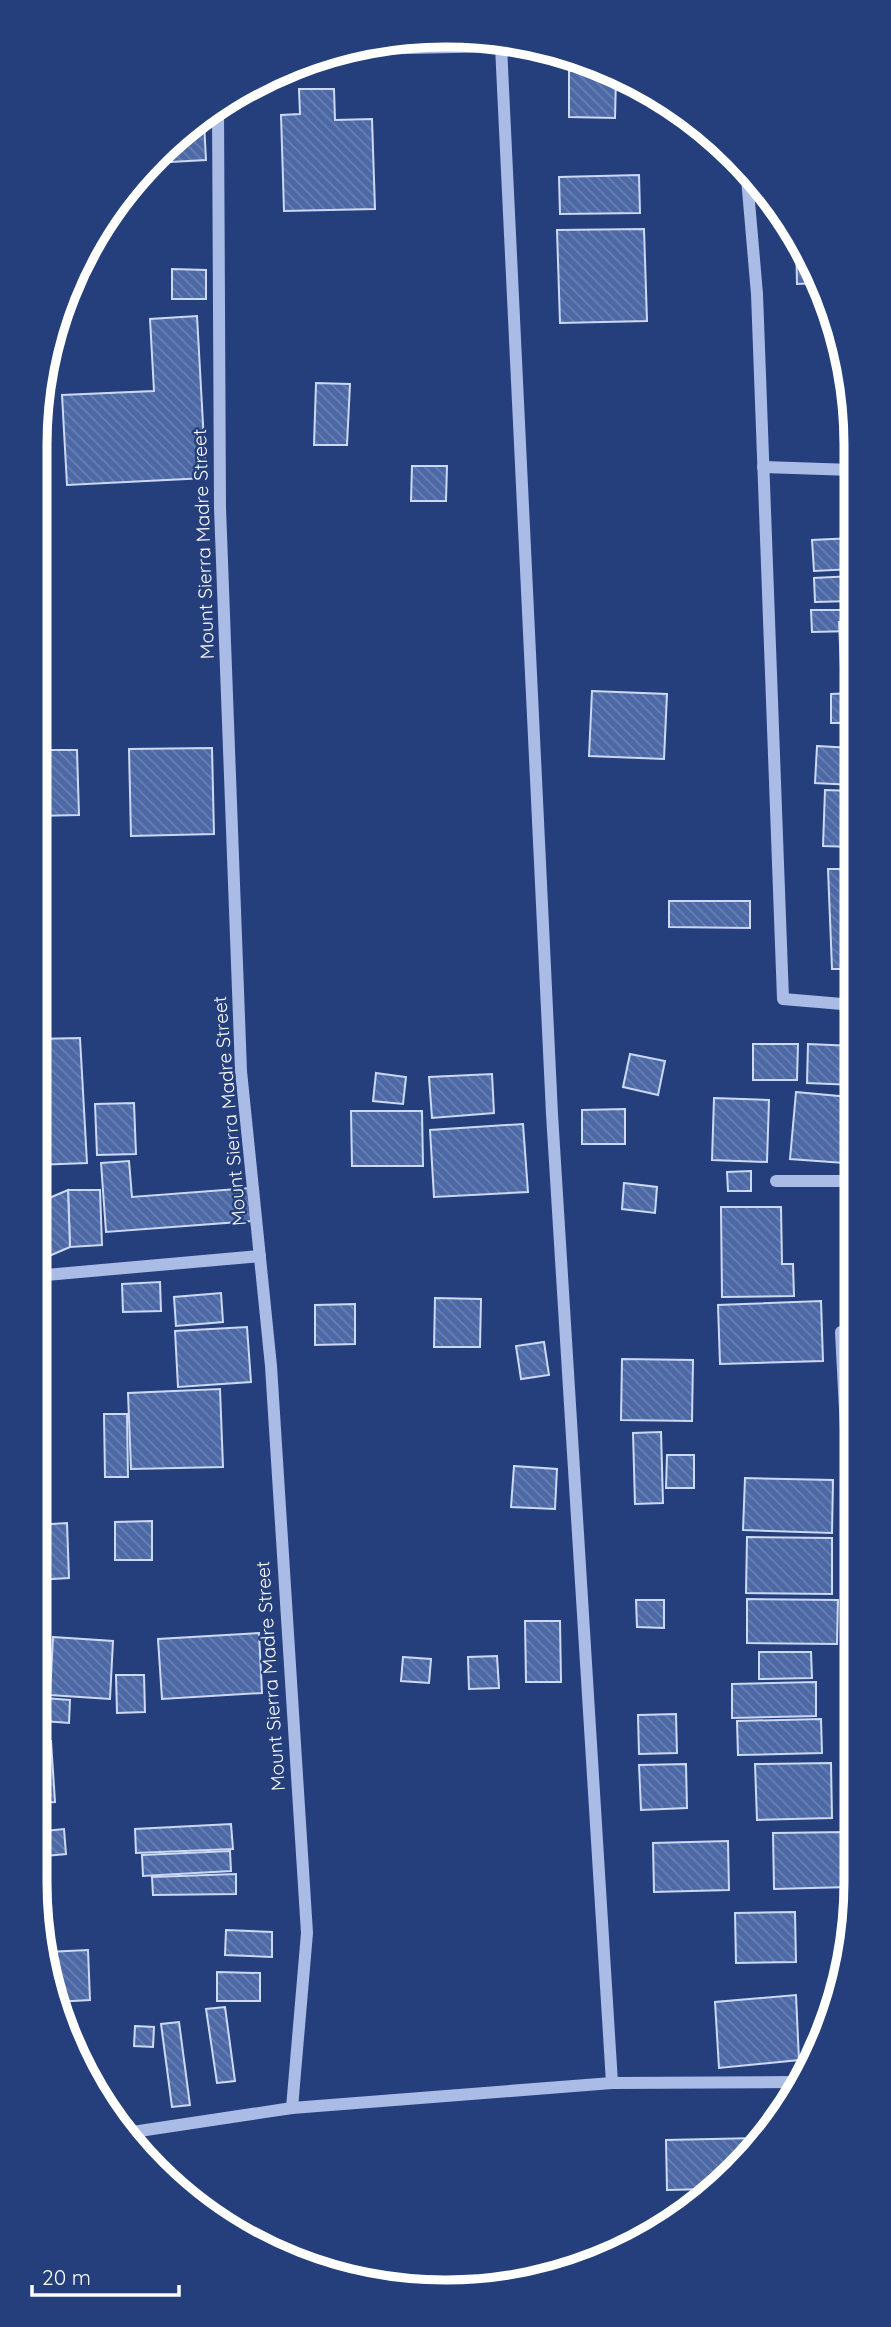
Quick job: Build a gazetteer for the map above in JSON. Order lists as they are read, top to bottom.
{
  "streets": {
    "street": ["Mount Sierra Madre Street"]
  },
  "scale_bar": "20 m"
}
